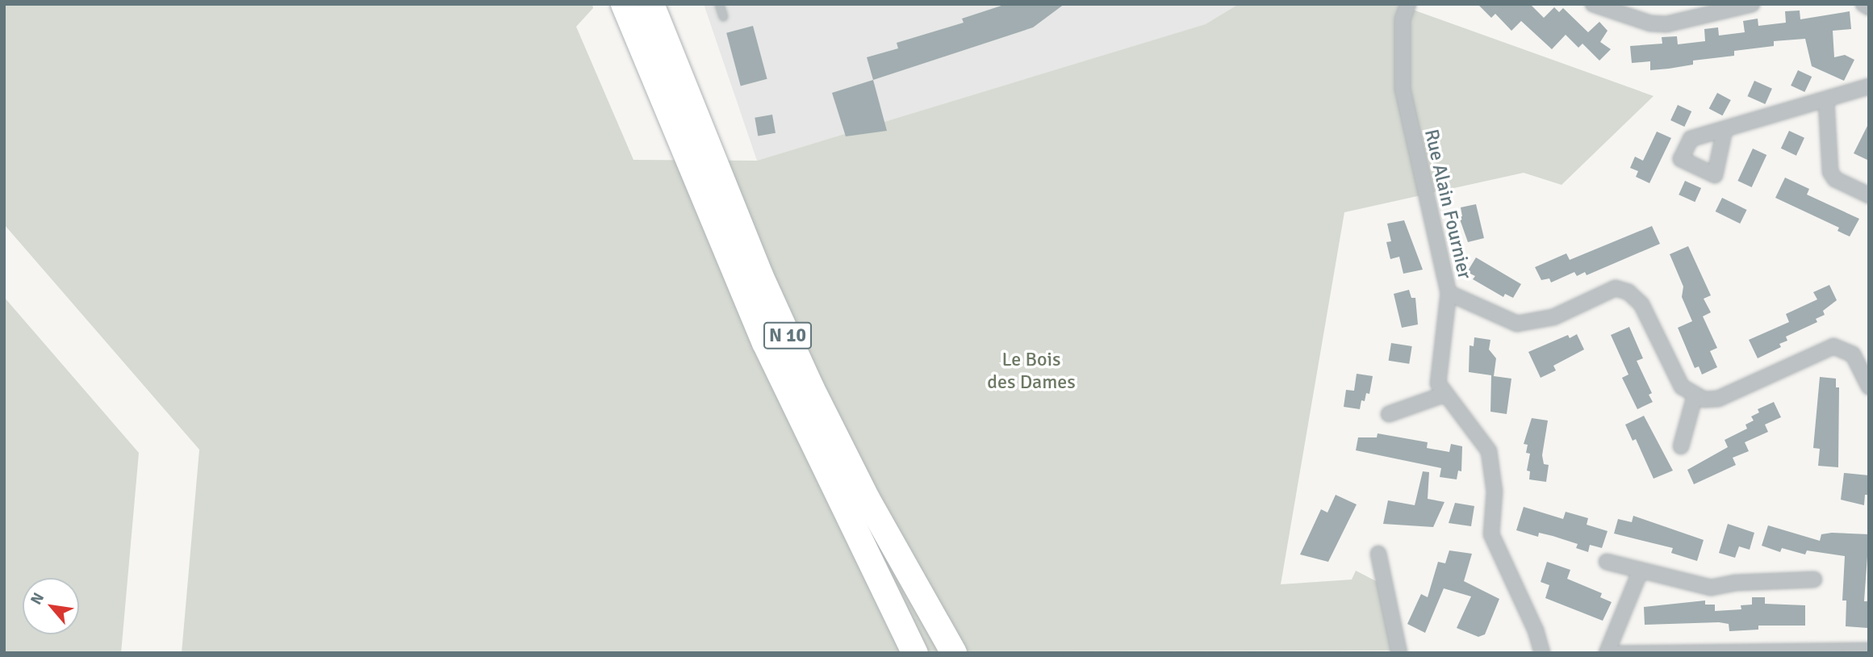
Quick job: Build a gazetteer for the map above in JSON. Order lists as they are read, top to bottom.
{
  "streets": {
    "highway": ["N 10"],
    "street": ["Rue Alain Fournier"]
  },
  "parks": ["Le Bois des Dames"],
  "north": "top left"
}
